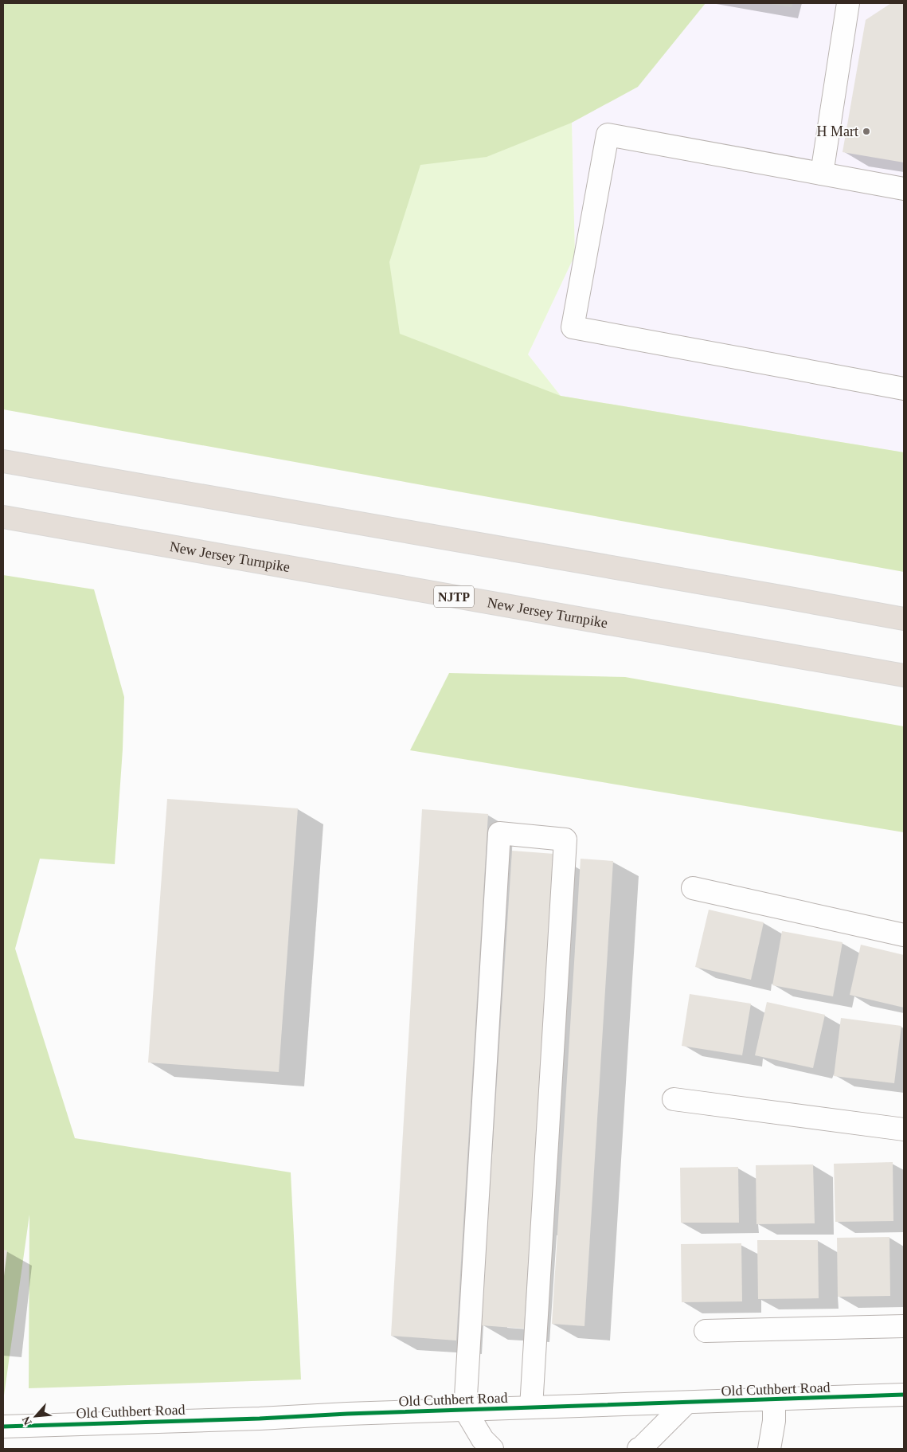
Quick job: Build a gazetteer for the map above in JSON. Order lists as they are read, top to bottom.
{
  "streets": {
    "highway": ["New Jersey Turnpike", "NJTP"],
    "street": ["Old Cuthbert Road"]
  },
  "places": ["H Mart"],
  "north": "bottom left"
}
